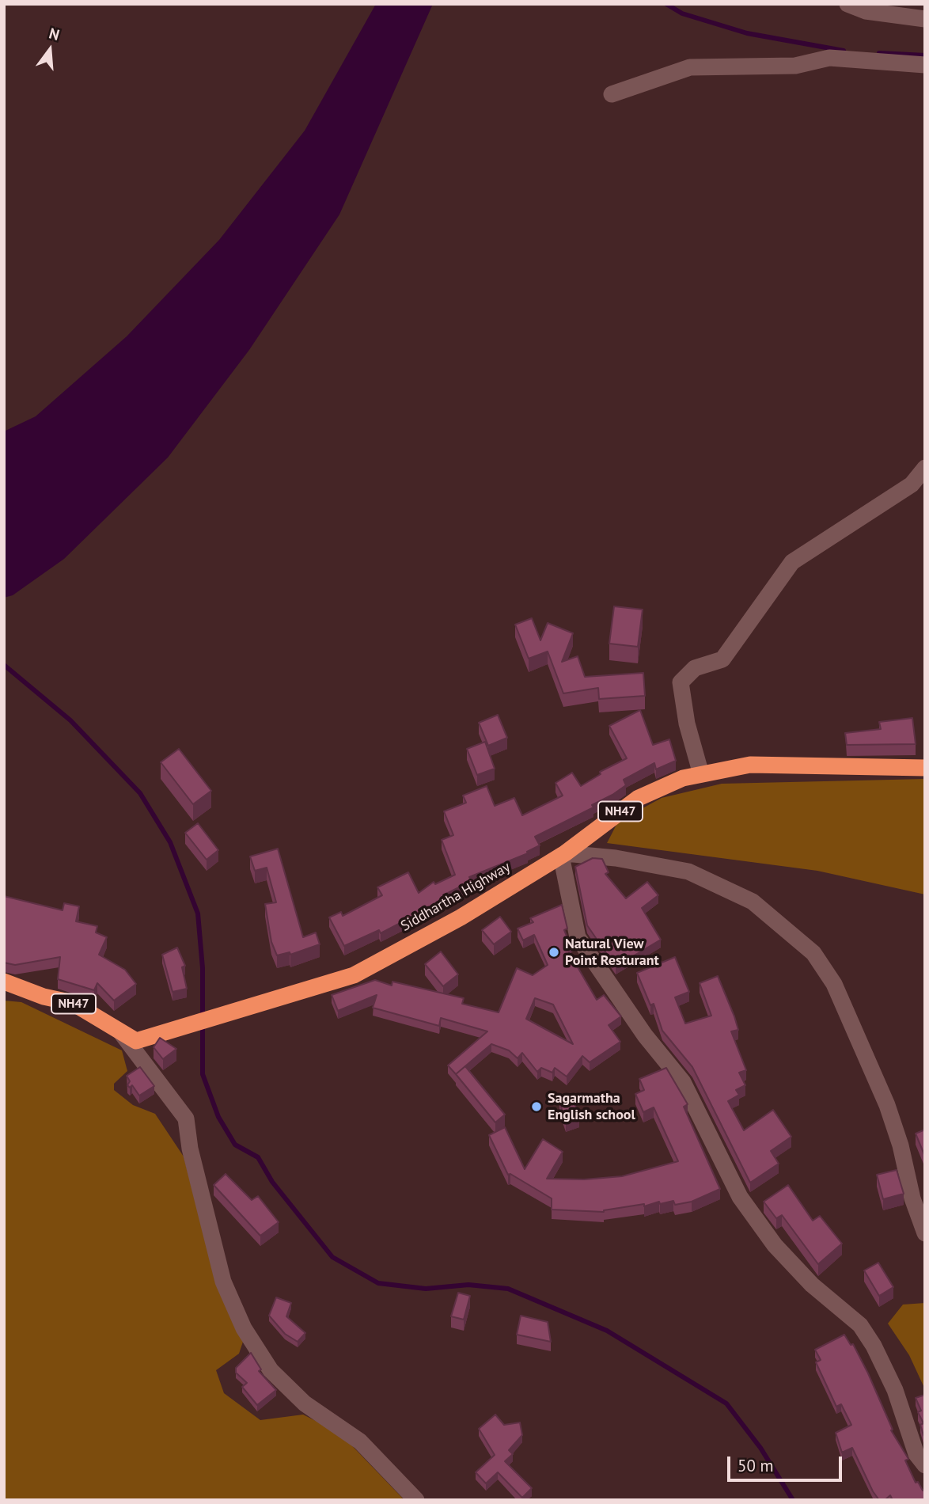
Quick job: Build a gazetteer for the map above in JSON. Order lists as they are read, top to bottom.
{
  "streets": {
    "highway": ["NH47", "Siddhartha Highway"]
  },
  "crossings": [
    ["NH47", "Siddhartha Highway"]
  ],
  "places": ["Natural View Point Resturant", "Sagarmatha English school"],
  "scale_bar": "50 m",
  "north": "top"
}
